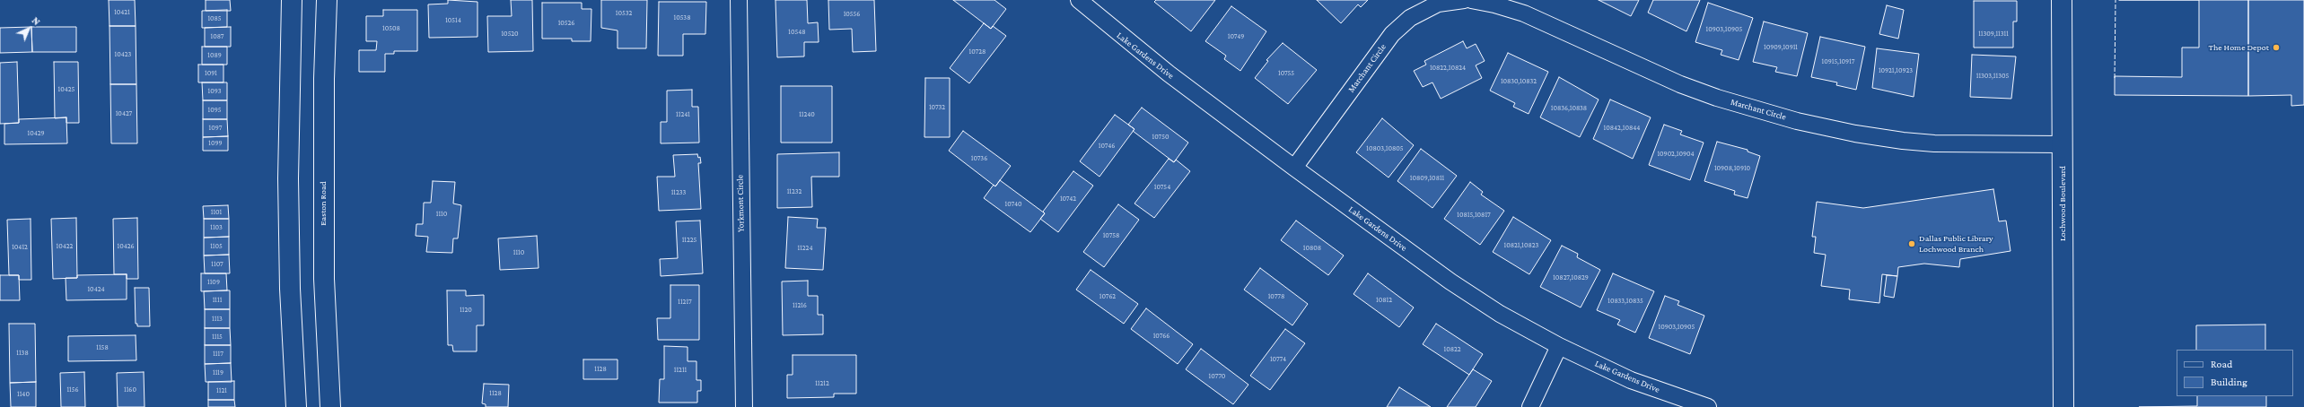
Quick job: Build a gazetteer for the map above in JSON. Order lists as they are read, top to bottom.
{
  "streets": {
    "main road": ["Easton Road", "Lochwood Boulevard"],
    "street": ["Lake Gardens Drive", "Marchant Circle", "Yorkmont Circle"]
  },
  "crossings": [
    ["Lake Gardens Drive", "Marchant Circle"],
    ["Marchant Circle", "Lochwood Boulevard"]
  ],
  "places": ["The Home Depot", "Dallas Public Library Lochwood Branch"],
  "house_numbers": [
    "10421",
    "10532",
    "10556",
    "10538",
    "1085",
    "10514",
    "10526",
    "10508",
    "10903,10905",
    "10548",
    "10520",
    "11309,11311",
    "1087",
    "10749",
    "10909,10911",
    "10728",
    "10423",
    "1089",
    "10915,10917",
    "10822,10824",
    "10921,10923",
    "1091",
    "10755",
    "11303,11305",
    "10830,10832",
    "10425",
    "1093",
    "10732",
    "10836,10838",
    "1095",
    "10427",
    "11241",
    "11240",
    "1097",
    "10842,10844",
    "10429",
    "10750",
    "1099",
    "10746",
    "10803,10805",
    "10902,10904",
    "10736",
    "10908,10910",
    "10809,10811",
    "10754",
    "11232",
    "11233",
    "10742",
    "10740",
    "1101",
    "1110",
    "10815,10817",
    "1103",
    "10758",
    "11225",
    "10821,10823",
    "10422",
    "10426",
    "1105",
    "10412",
    "11224",
    "10808",
    "1110",
    "1107",
    "10827,10829",
    "1109",
    "10424",
    "10762",
    "10778",
    "1111",
    "10812",
    "10833,10835",
    "11217",
    "11216",
    "1120",
    "1113",
    "10903,10905",
    "10766",
    "1115",
    "1158",
    "10822",
    "1138",
    "1117",
    "10774",
    "1128",
    "11211",
    "1119",
    "10770",
    "11212",
    "1156",
    "1160",
    "1121",
    "1128",
    "1140"
  ],
  "legend": ["Road", "Building"],
  "north": "top right"
}
